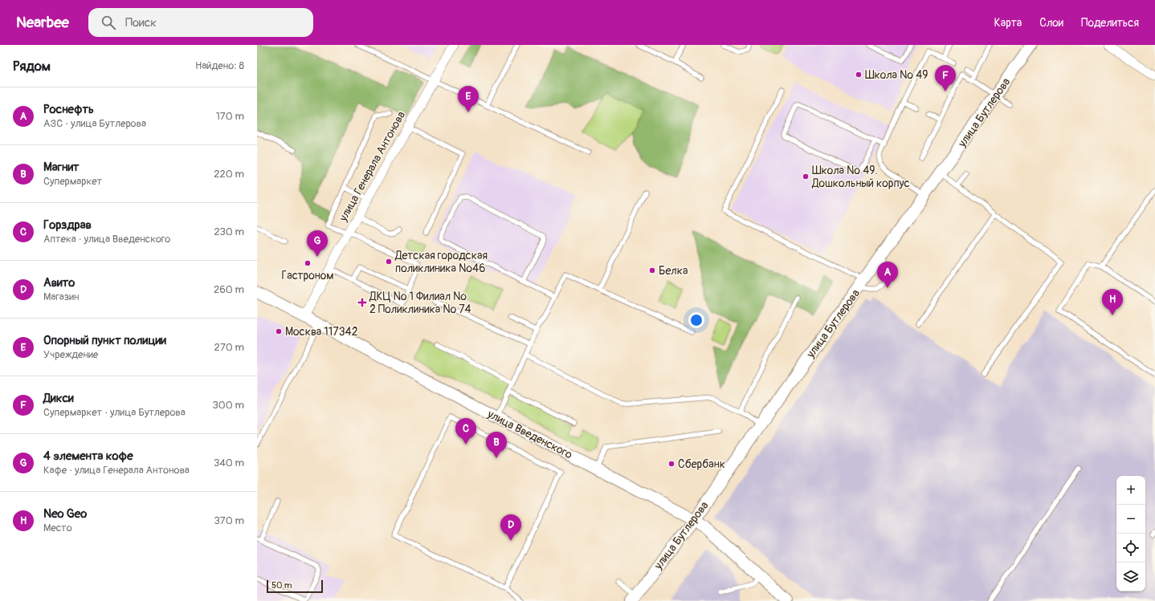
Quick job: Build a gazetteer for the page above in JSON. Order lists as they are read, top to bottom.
{
  "streets": {
    "street": ["улица Бутлерова", "улица Генерала Антонова", "улица Введенского"]
  },
  "crossings": [
    ["улица Бутлерова", "улица Введенского"],
    ["улица Генерала Антонова", "улица Введенского"]
  ],
  "places": {
    "other": [
      "Школа № 49",
      "Школа № 49. Дошкольный корпус",
      "Детская городская поликлиника №46",
      "Гастроном",
      "Белка",
      "Москва 117342",
      "Сбербанк"
    ],
    "health": ["ДКЦ № 1 Филиал № 2 Поликлиника № 74"]
  },
  "scale_bar": "50 m",
  "page": {
    "header": "Nearbee",
    "search": "Поиск",
    "nav": ["Карта", "Слои", "Поделиться"],
    "heading": ["Рядом", "Найдено: 8"],
    "pins": [
      "F",
      "E",
      "G",
      "A",
      "H",
      "C",
      "B",
      "D"
    ],
    "list": [
      {
        "mark": "A",
        "name": "Роснефть",
        "note": "АЗС · улица Бутлерова",
        "value": "170 m"
      },
      {
        "mark": "B",
        "name": "Магнит",
        "note": "Супермаркет",
        "value": "220 m"
      },
      {
        "mark": "C",
        "name": "Горздрав",
        "note": "Аптека · улица Введенского",
        "value": "230 m"
      },
      {
        "mark": "D",
        "name": "Авито",
        "note": "Магазин",
        "value": "260 m"
      },
      {
        "mark": "E",
        "name": "Опорный пункт полиции",
        "note": "Учреждение",
        "value": "270 m"
      },
      {
        "mark": "F",
        "name": "Дикси",
        "note": "Супермаркет · улица Бутлерова",
        "value": "300 m"
      },
      {
        "mark": "G",
        "name": "4 элемента кофе",
        "note": "Кафе · улица Генерала Антонова",
        "value": "340 m"
      },
      {
        "mark": "H",
        "name": "Neo Geo",
        "note": "Место",
        "value": "370 m"
      }
    ],
    "map_buttons": ["+", "−"],
    "scale": "50 m"
  }
}
